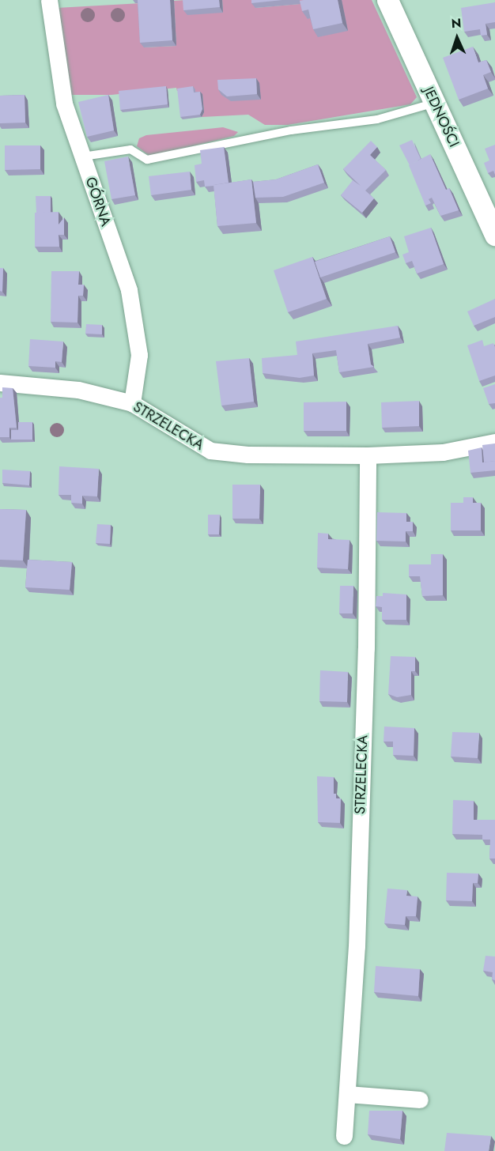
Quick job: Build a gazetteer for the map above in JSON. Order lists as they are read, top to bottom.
{
  "streets": {
    "street": ["JEDNOŚCI", "GÓRNA", "STRZELECKA"]
  },
  "crossings": [
    ["GÓRNA", "STRZELECKA"]
  ],
  "north": "top"
}
